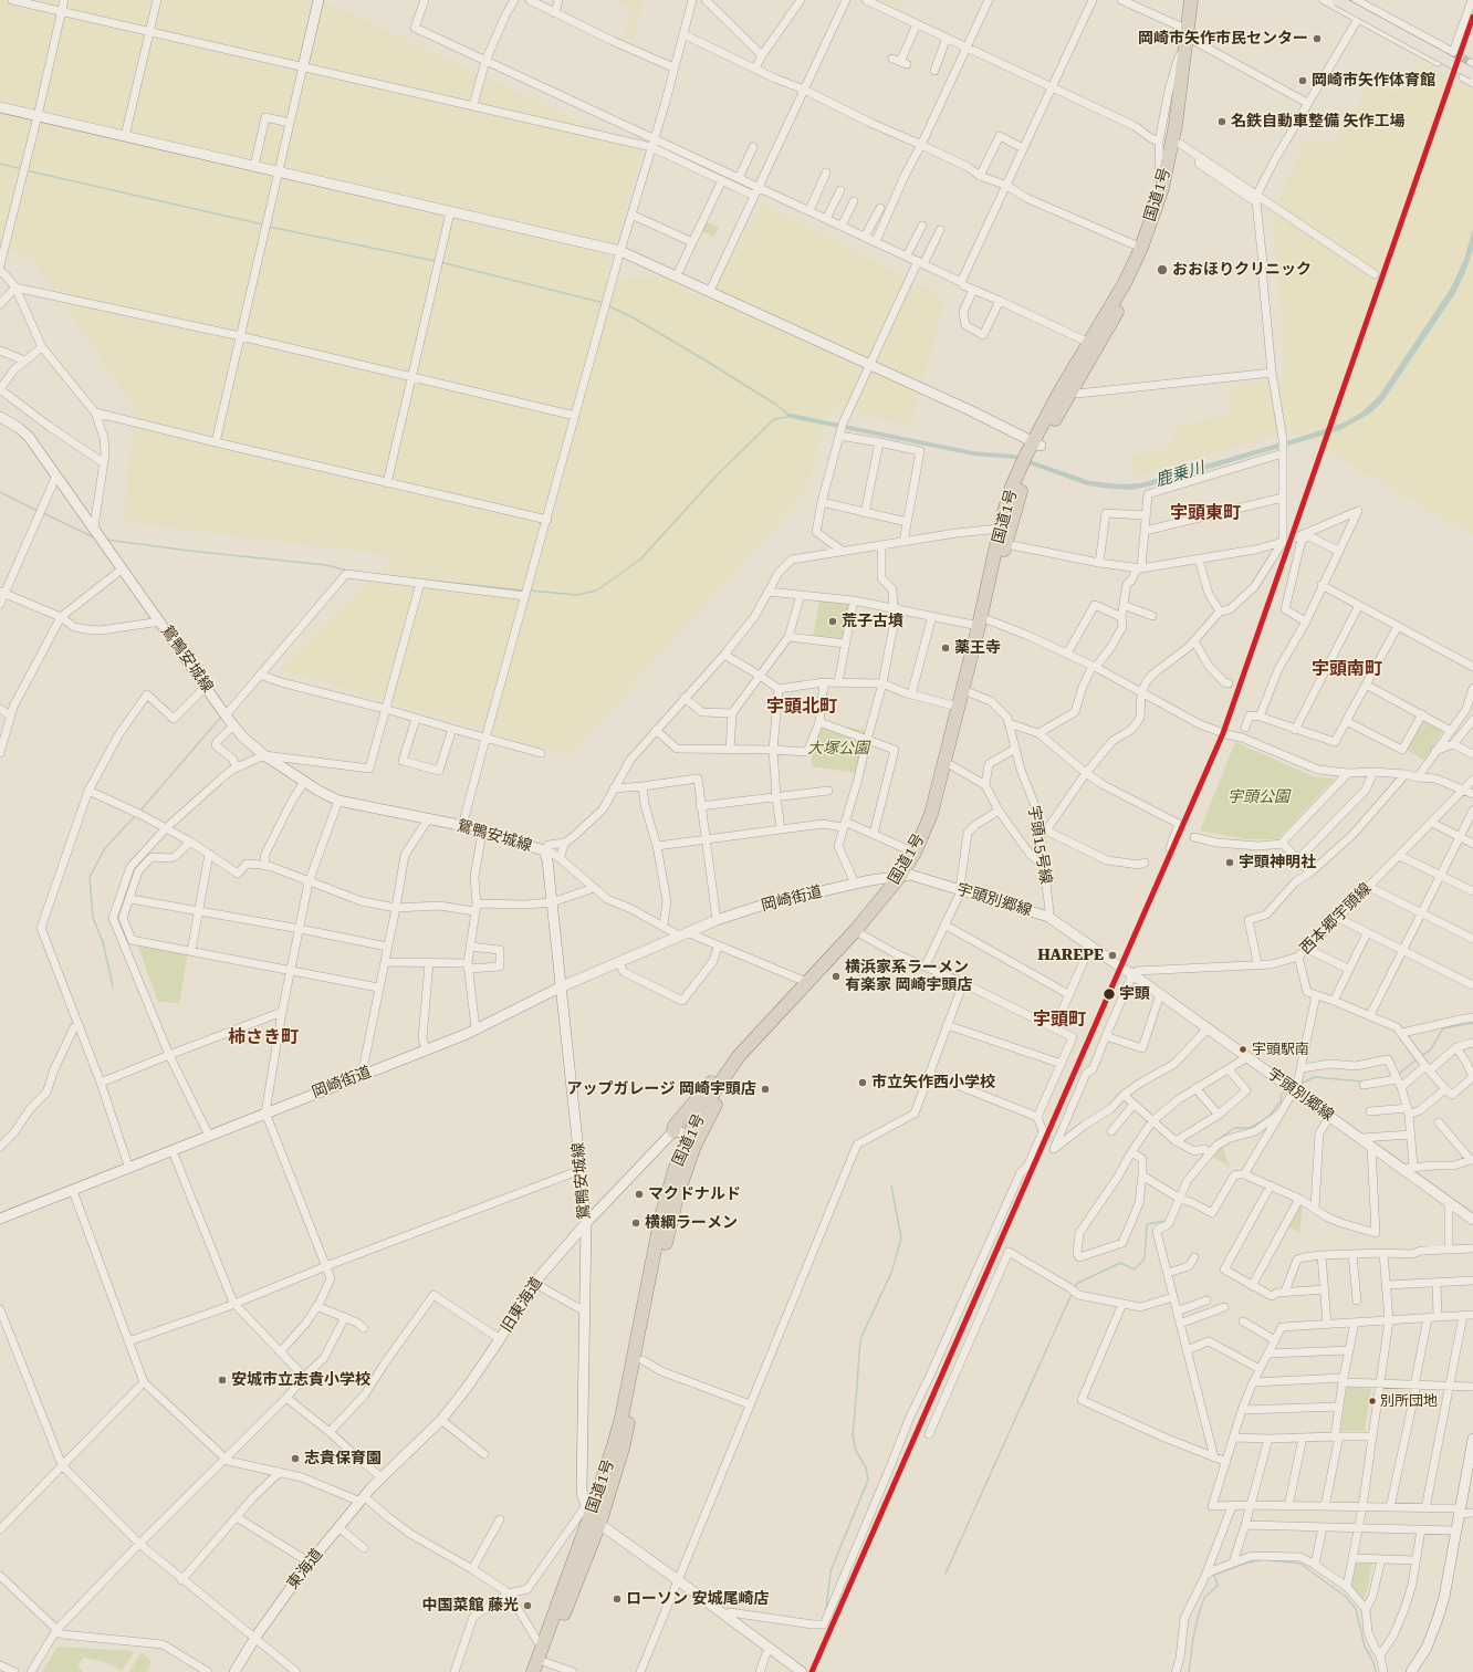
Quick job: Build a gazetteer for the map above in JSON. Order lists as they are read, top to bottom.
{
  "streets": {
    "highway": ["国道1号"],
    "street": [
      "鴛鴨安城線",
      "宇頭15号線",
      "岡崎街道",
      "宇頭別郷線",
      "西本郷宇頭線",
      "旧東海道",
      "東海道"
    ]
  },
  "crossings": [
    ["国道1号", "鴛鴨安城線"],
    ["国道1号", "岡崎街道"],
    ["国道1号", "宇頭別郷線"],
    ["鴛鴨安城線", "岡崎街道"],
    ["鴛鴨安城線", "旧東海道"],
    ["宇頭15号線", "宇頭別郷線"],
    ["岡崎街道", "宇頭別郷線"],
    ["宇頭別郷線", "西本郷宇頭線"],
    ["旧東海道", "東海道"]
  ],
  "districts": [
    "宇頭東町",
    "宇頭南町",
    "宇頭北町",
    "宇頭町",
    "柿さき町"
  ],
  "water": ["鹿乗川"],
  "parks": ["大塚公園", "宇頭公園"],
  "places": [
    "岡崎市矢作市民センター",
    "岡崎市矢作体育館",
    "名鉄自動車整備 矢作工場",
    "おおほりクリニック",
    "荒子古墳",
    "薬王寺",
    "宇頭神明社",
    "HAREPE",
    "横浜家系ラーメン 有楽家 岡崎宇頭店",
    "宇頭",
    "宇頭駅南",
    "市立矢作西小学校",
    "アップガレージ 岡崎宇頭店",
    "マクドナルド",
    "横綱ラーメン",
    "安城市立志貴小学校",
    "別所団地",
    "志貴保育園",
    "ローソン 安城尾崎店",
    "中国菜館 藤光"
  ]
}
